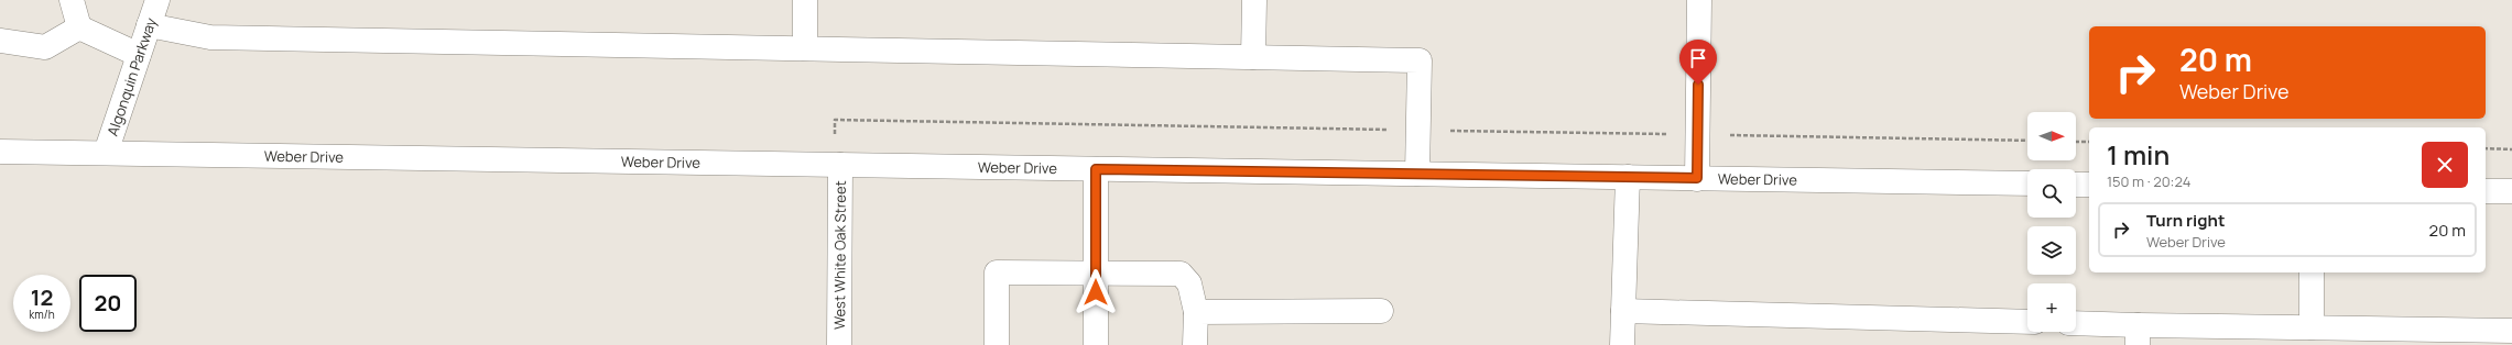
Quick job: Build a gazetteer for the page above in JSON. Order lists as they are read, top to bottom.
{
  "streets": {
    "street": ["Algonquin Parkway", "Weber Drive", "West White Oak Street"]
  },
  "crossings": [
    ["Algonquin Parkway", "Weber Drive"],
    ["Weber Drive", "West White Oak Street"]
  ],
  "north": "right",
  "page": {
    "turn": ["20 m", "Weber Drive"],
    "map_buttons": "+",
    "heading": ["1 min", "150 m · 20:24"],
    "list": [
      {
        "name": "Turn right",
        "note": "Weber Drive",
        "value": "20 m"
      }
    ],
    "speed": "12 km/h",
    "limit": "20"
  }
}
